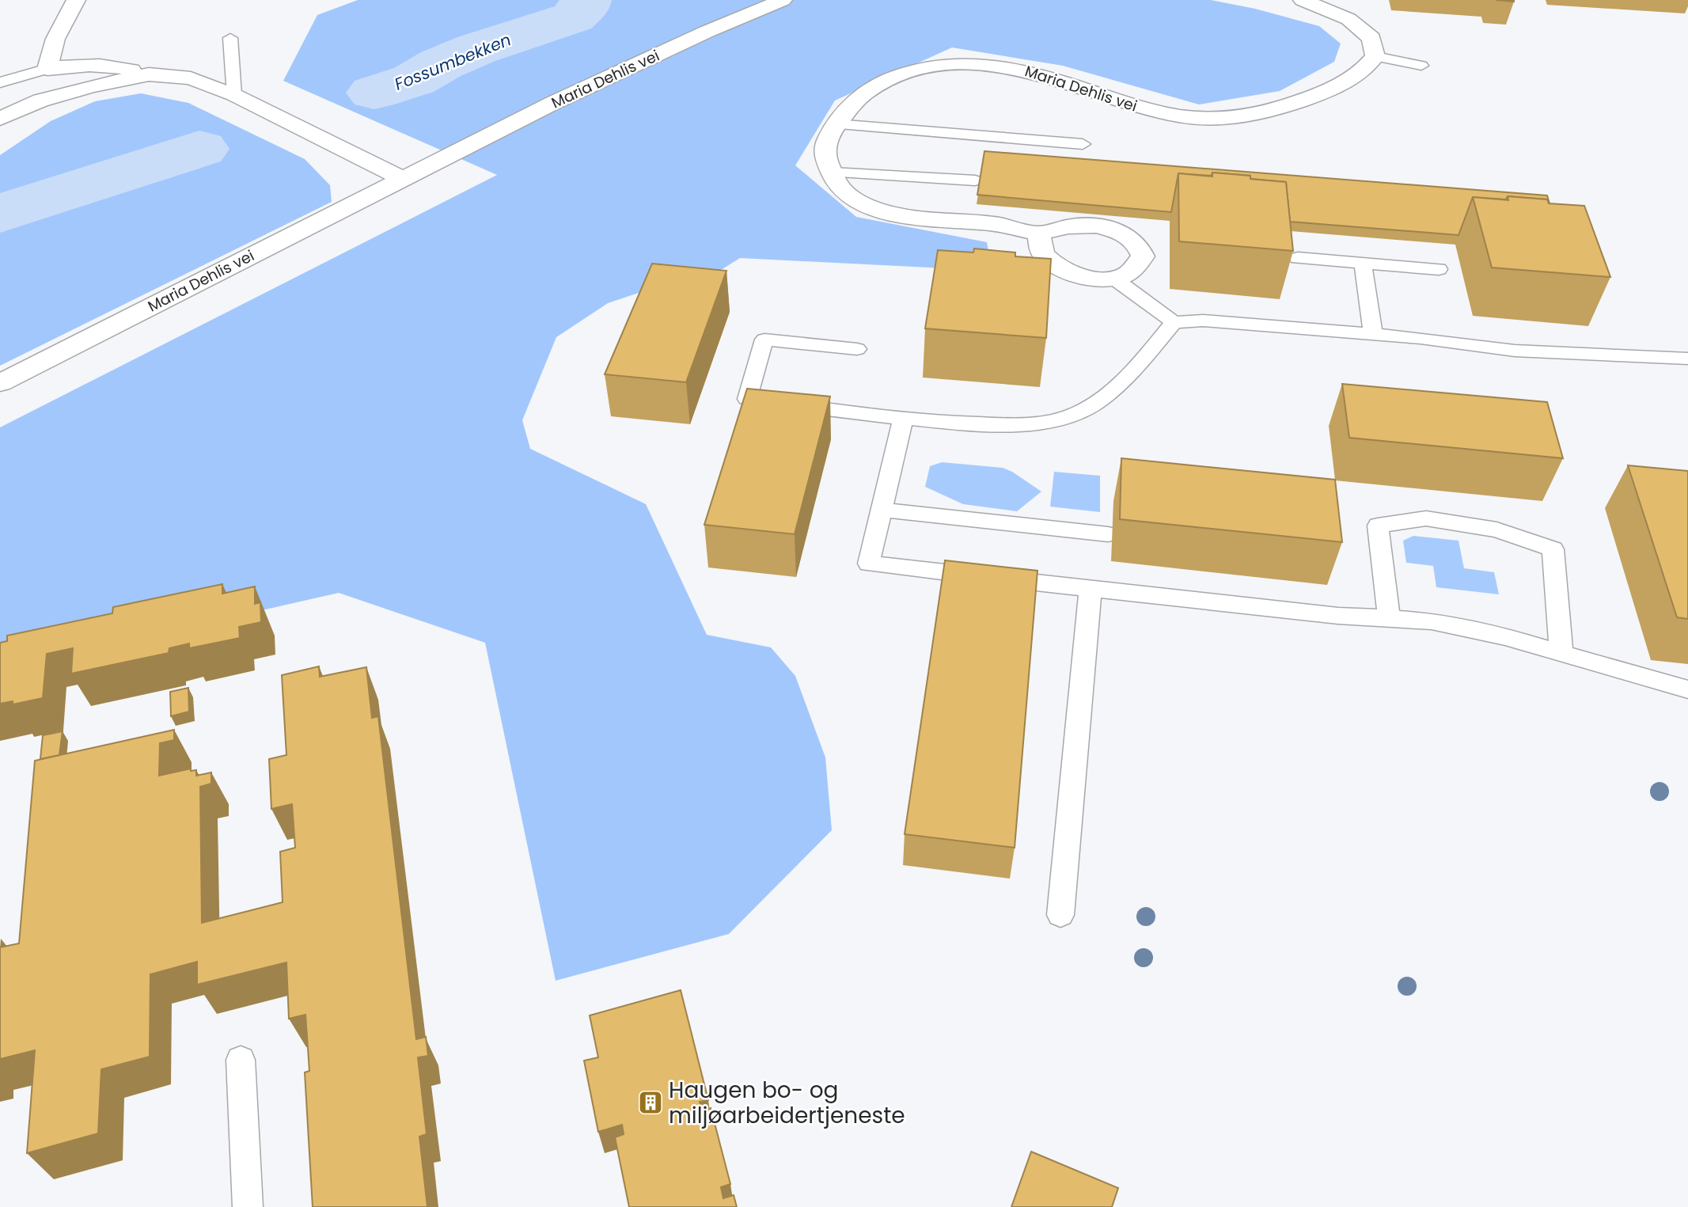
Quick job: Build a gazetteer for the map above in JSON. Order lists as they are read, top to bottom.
{
  "streets": {
    "street": ["Maria Dehlis vei"]
  },
  "water": ["Fossumbekken"],
  "places": {
    "building": ["Haugen bo- og miljøarbeidertjeneste"]
  }
}
